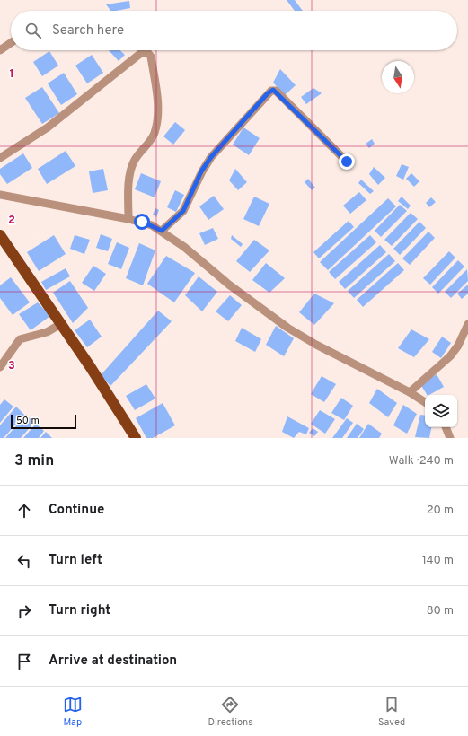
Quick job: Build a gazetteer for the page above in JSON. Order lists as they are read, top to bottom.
{
  "scale_bar": "50 m",
  "north": "bottom",
  "page": {
    "search": "Search here",
    "scale": "50 m",
    "heading": ["3 min", "Walk · 240 m"],
    "list": [
      ["Continue", "20 m"],
      ["Turn left", "140 m"],
      ["Turn right", "80 m"],
      "Arrive at destination"
    ],
    "nav": ["Map", "Directions", "Saved"]
  },
  "grid": {
    "rows": ["1", "2", "3"]
  }
}
